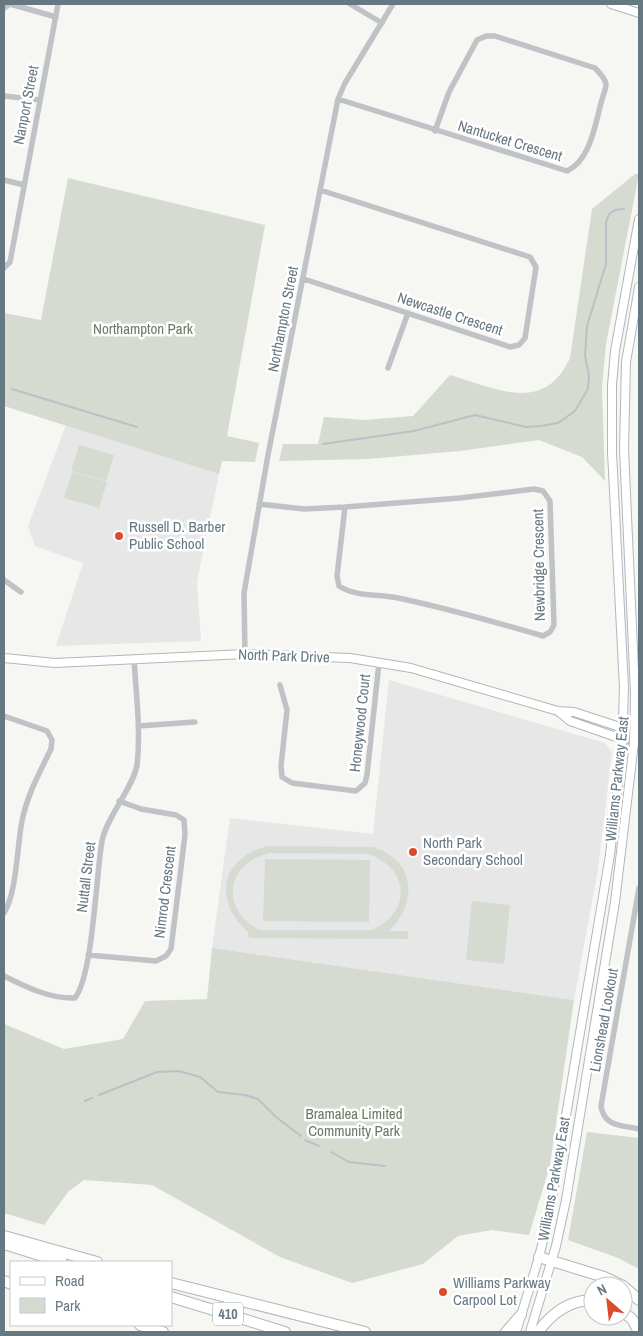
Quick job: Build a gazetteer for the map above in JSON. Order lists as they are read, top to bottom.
{
  "streets": {
    "highway": ["410"],
    "main road": ["North Park Drive", "Williams Parkway East"],
    "street": [
      "Nanport Street",
      "Nantucket Crescent",
      "Newcastle Crescent",
      "Northampton Street",
      "Newbridge Crescent",
      "Honeywood Court",
      "Nuttall Street",
      "Nimrod Crescent",
      "Lionshead Lookout"
    ]
  },
  "crossings": [
    ["Nantucket Crescent", "Northampton Street"],
    ["Newcastle Crescent", "Northampton Street"],
    ["Northampton Street", "Newbridge Crescent"],
    ["Northampton Street", "North Park Drive"],
    ["North Park Drive", "Honeywood Court"],
    ["North Park Drive", "Williams Parkway East"],
    ["North Park Drive", "Nuttall Street"],
    ["Nuttall Street", "Nimrod Crescent"]
  ],
  "parks": ["Northampton Park", "Bramalea Limited Community Park"],
  "places": ["Russell D. Barber Public School", "North Park Secondary School", "Williams Parkway Carpool Lot"],
  "legend": ["Road", "Park"],
  "north": "top left"
}
